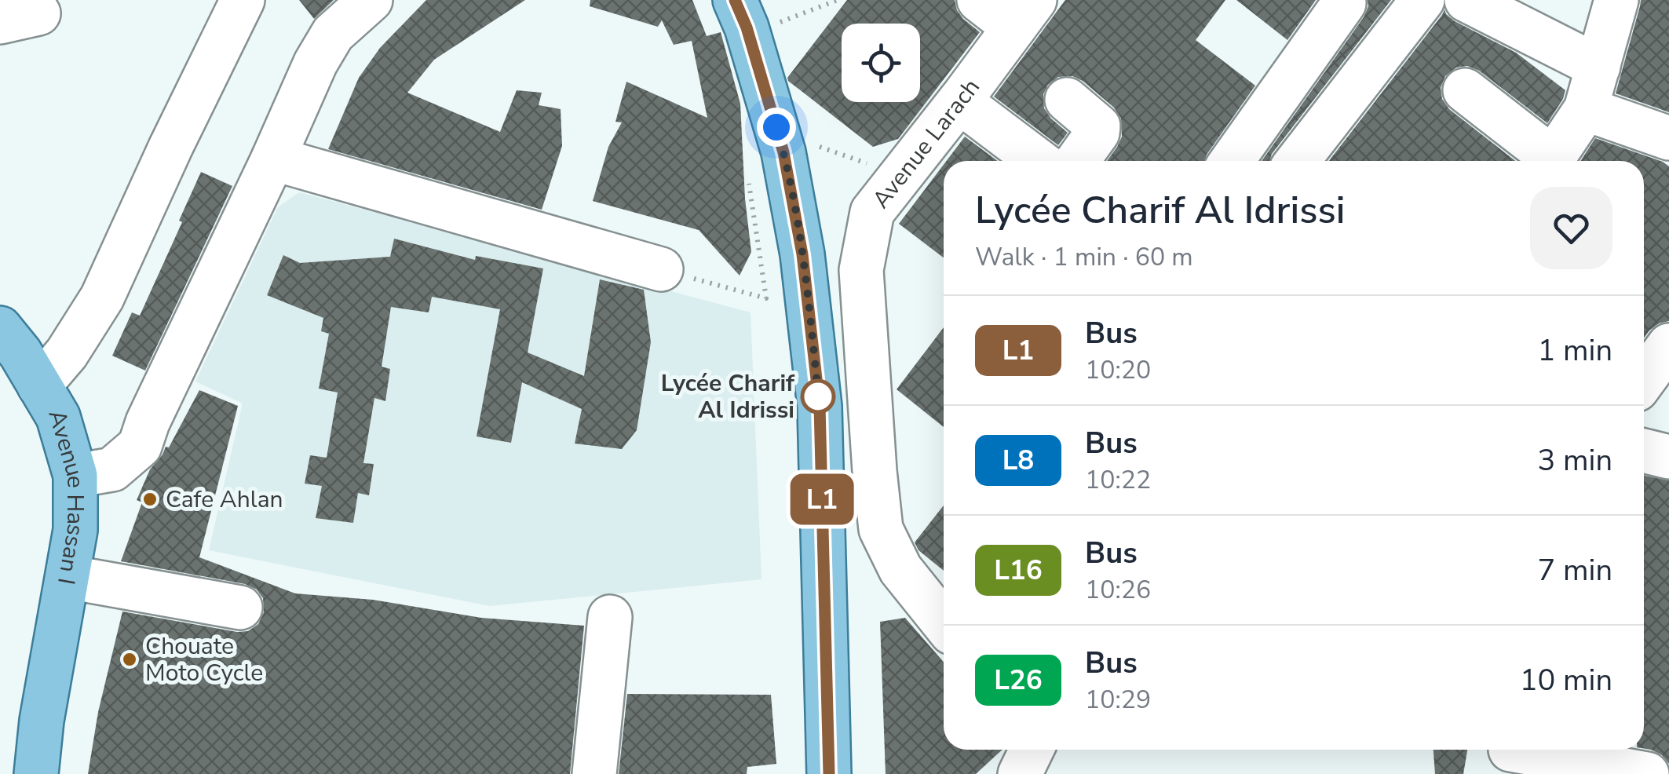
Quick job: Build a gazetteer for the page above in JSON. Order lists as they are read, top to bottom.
{
  "streets": {
    "main road": ["Avenue Hassan I"],
    "street": ["Avenue Larach"]
  },
  "places": ["Lycée Charif Al Idrissi", "Cafe Ahlan", "Chouate Moto Cycle"],
  "lines": ["bus line L1"],
  "page": {
    "on_map": "L1",
    "heading": ["Lycée Charif Al Idrissi", "Walk · 1 min · 60 m"],
    "list": [
      {
        "mark": "L1",
        "name": "Bus",
        "note": "10:20",
        "value": "1 min"
      },
      {
        "mark": "L8",
        "name": "Bus",
        "note": "10:22",
        "value": "3 min"
      },
      {
        "mark": "L16",
        "name": "Bus",
        "note": "10:26",
        "value": "7 min"
      },
      {
        "mark": "L26",
        "name": "Bus",
        "note": "10:29",
        "value": "10 min"
      }
    ]
  }
}
